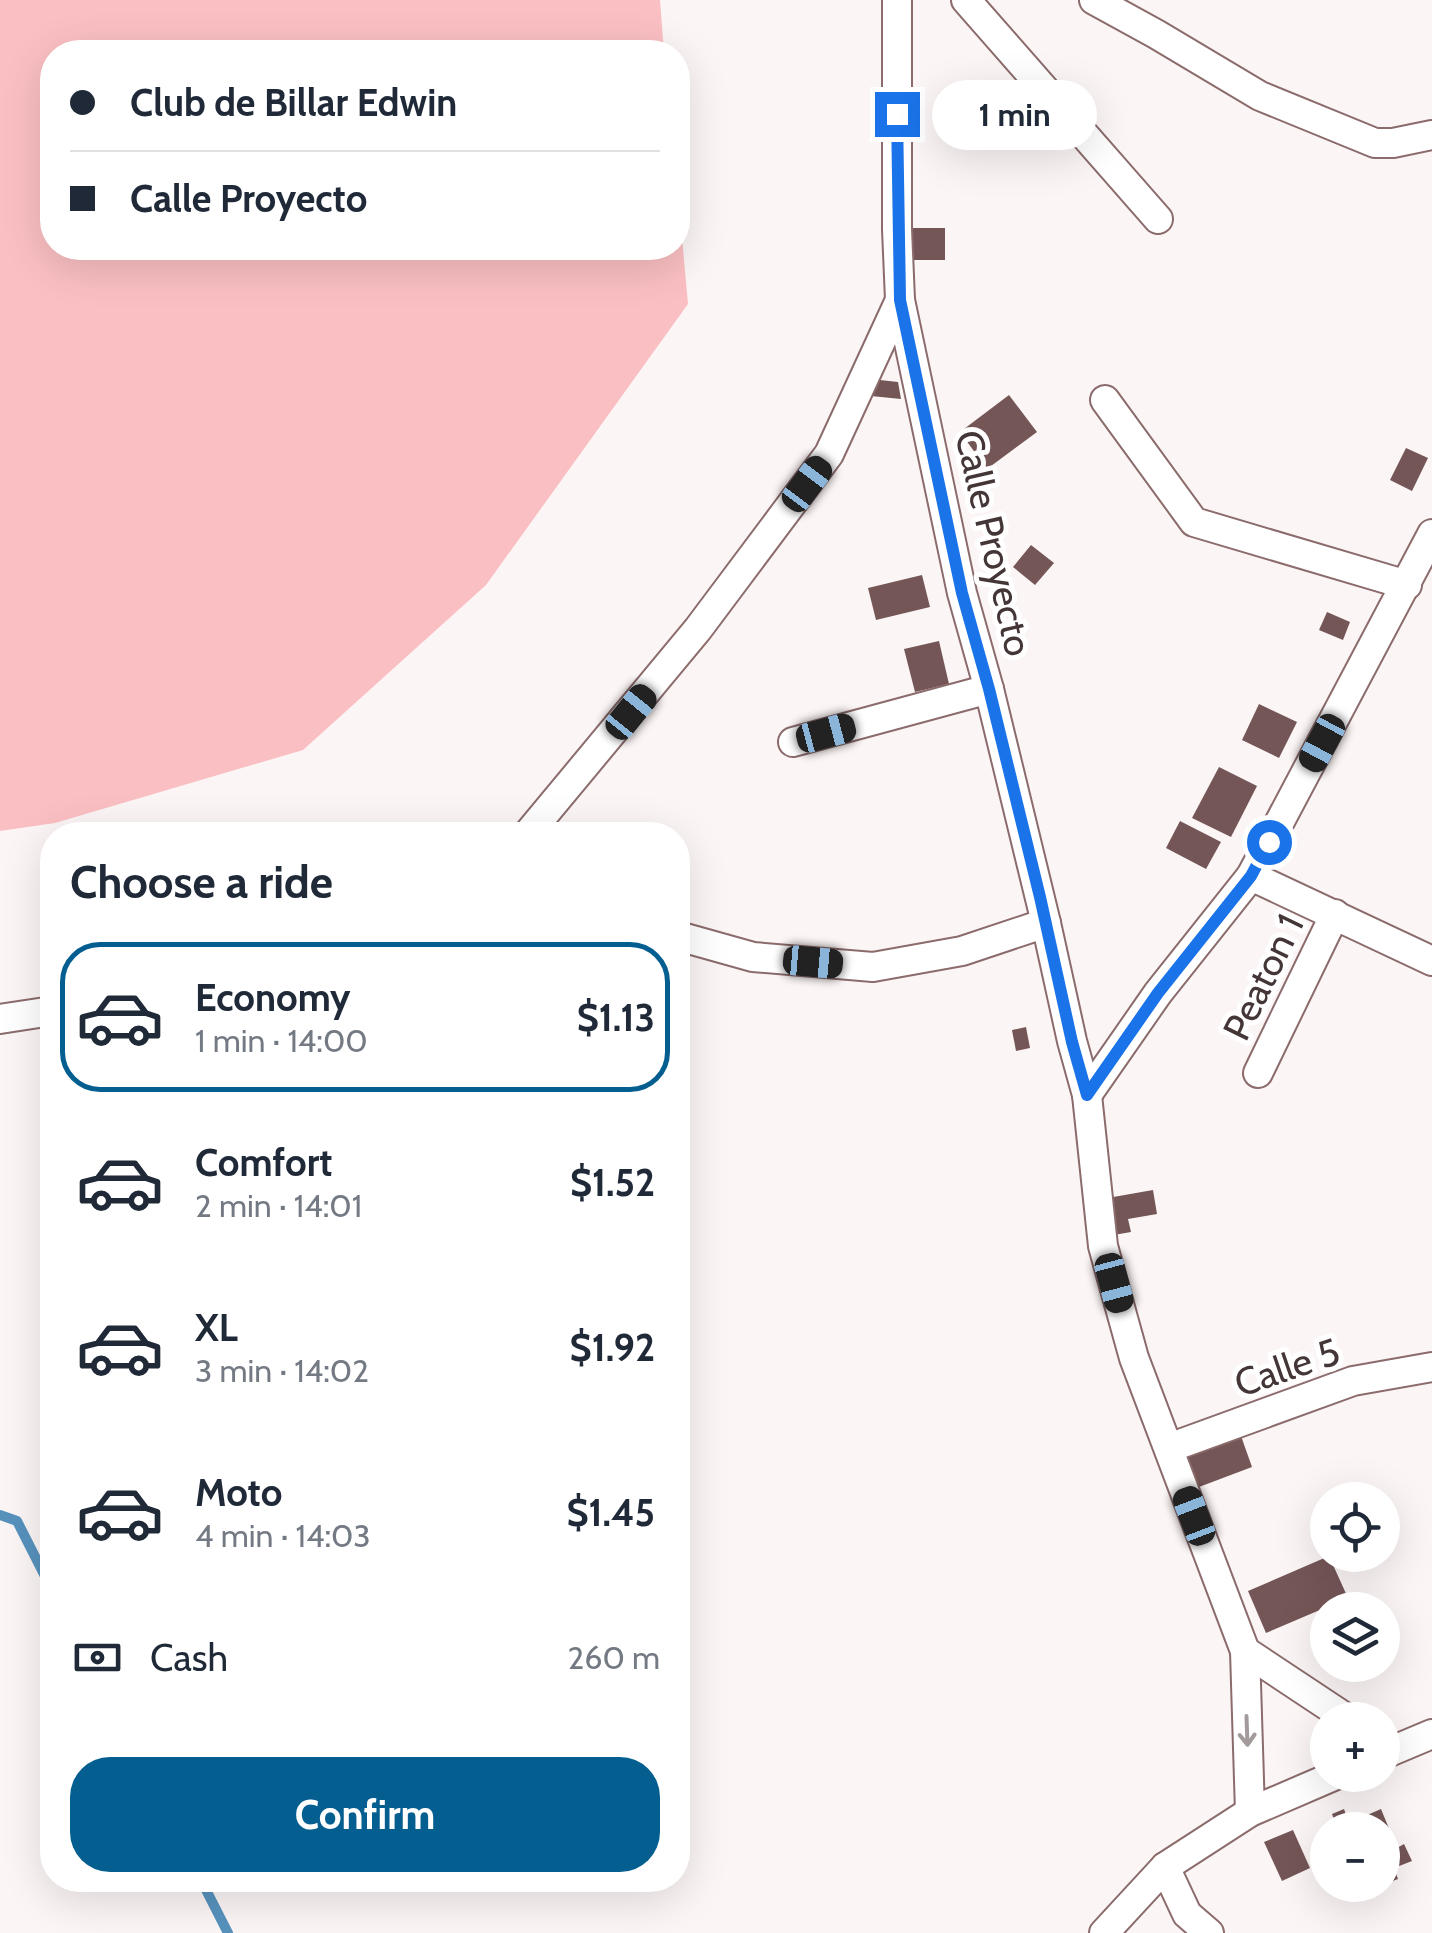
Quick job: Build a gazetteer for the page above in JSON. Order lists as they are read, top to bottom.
{
  "streets": {
    "street": ["Calle Proyecto", "Peaton 1", "Calle 5"]
  },
  "crossings": [
    ["Calle Proyecto", "Calle 5"]
  ],
  "page": {
    "banner": ["Club de Billar Edwin", "Calle Proyecto"],
    "bubble": "1 min",
    "heading": "Choose a ride",
    "list": [
      {
        "name": "Economy",
        "note": "1 min · 14:00",
        "value": "$1.13"
      },
      {
        "name": "Comfort",
        "note": "2 min · 14:01",
        "value": "$1.52"
      },
      {
        "name": "XL",
        "note": "3 min · 14:02",
        "value": "$1.92"
      },
      {
        "name": "Moto",
        "note": "4 min · 14:03",
        "value": "$1.45"
      }
    ],
    "map_buttons": ["+", "−"],
    "pay": ["Cash", "260 m"],
    "buttons": "Confirm"
  }
}
